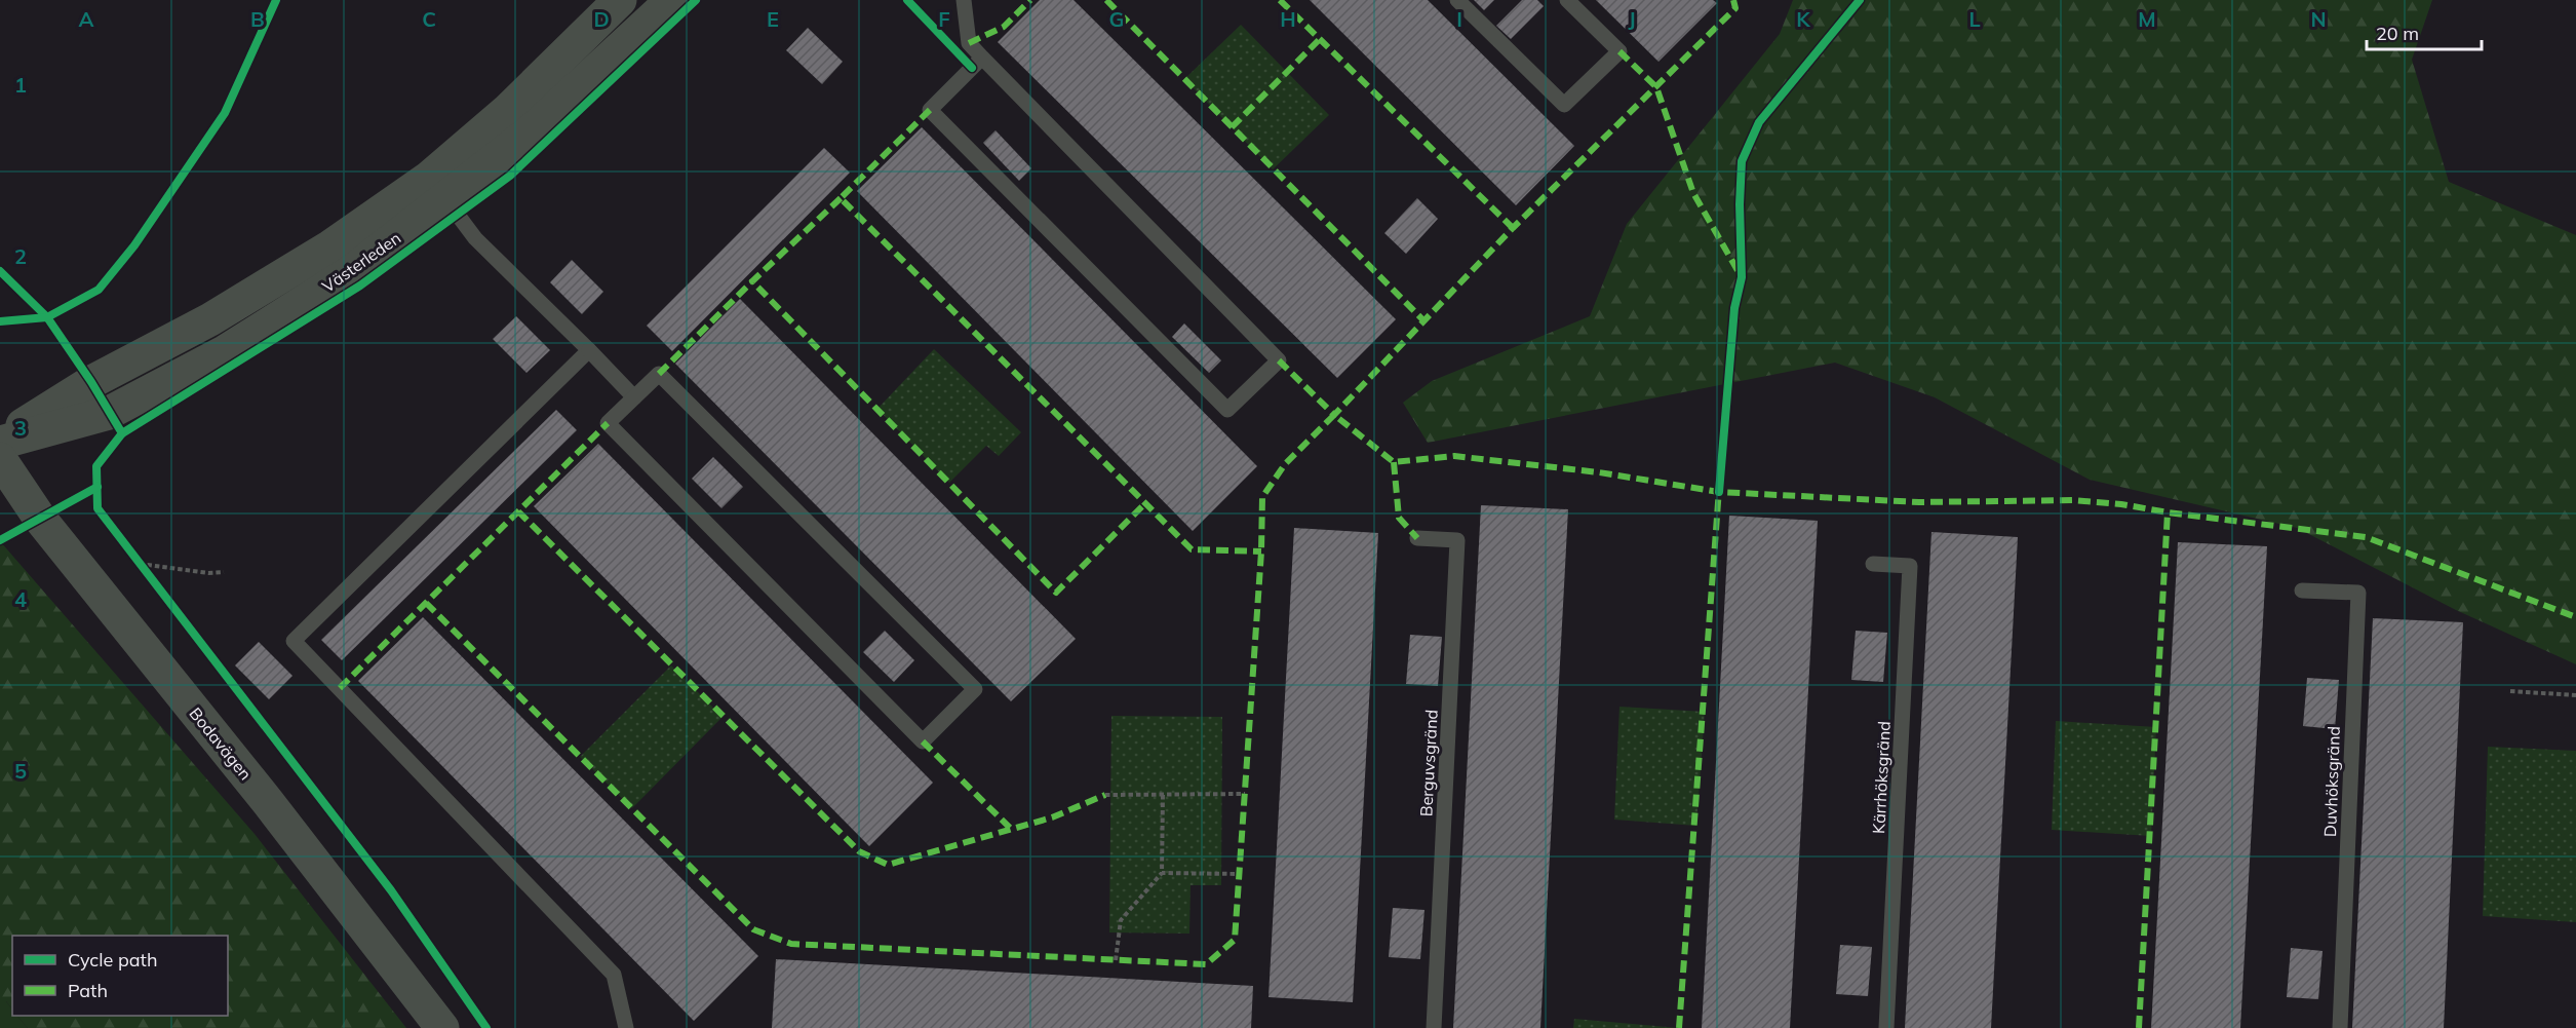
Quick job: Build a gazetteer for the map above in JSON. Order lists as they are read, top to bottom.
{
  "streets": {
    "street": ["Västerleden", "Bodavägen"],
    "lane": ["Berguvsgränd", "Kärrhöksgränd", "Duvhöksgränd"]
  },
  "legend": ["Cycle path", "Path"],
  "scale_bar": "20 m",
  "grid": {
    "columns": [
      "A",
      "B",
      "C",
      "D",
      "E",
      "F",
      "G",
      "H",
      "I",
      "J",
      "K",
      "L",
      "M",
      "N"
    ],
    "rows": [
      "1",
      "2",
      "3",
      "4",
      "5"
    ]
  }
}
